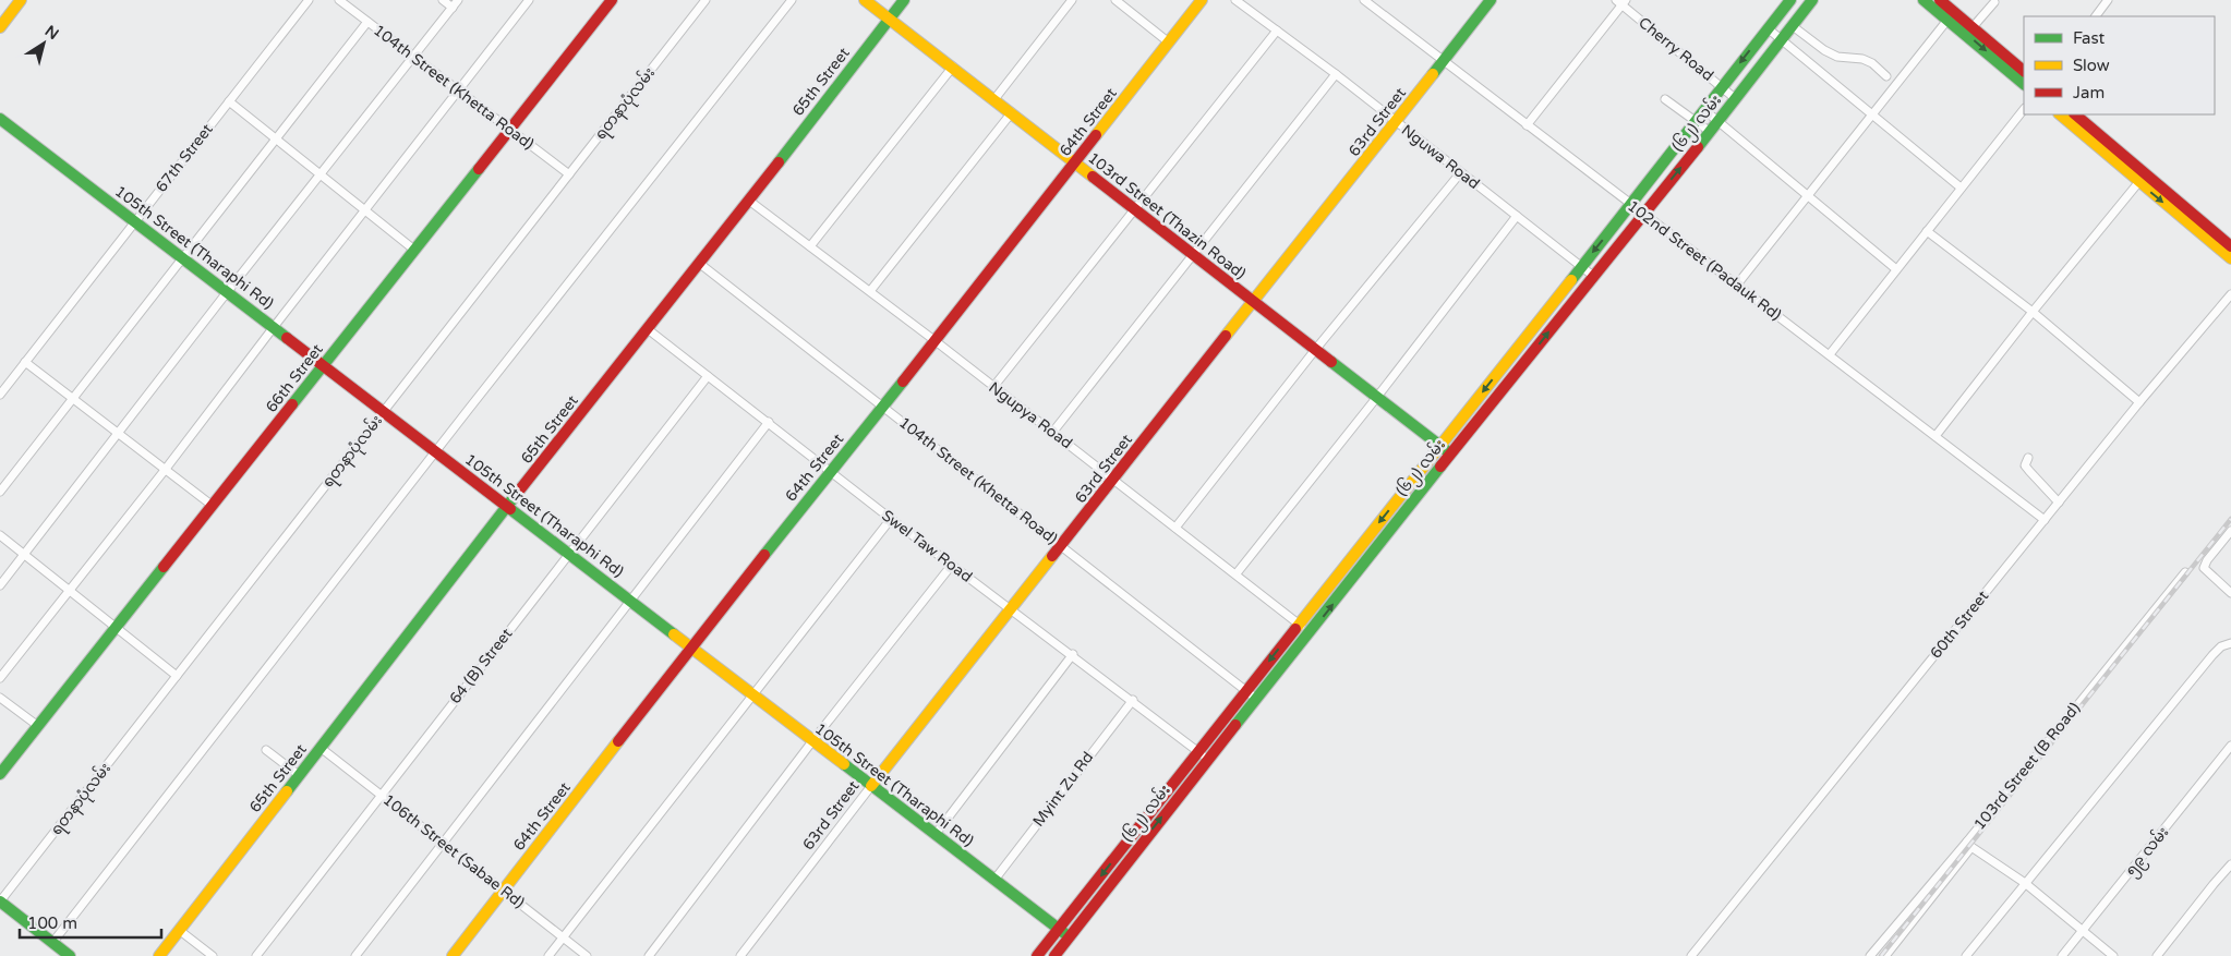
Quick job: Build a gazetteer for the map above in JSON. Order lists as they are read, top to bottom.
{
  "streets": {
    "street": [
      "Cherry Road",
      "65th Street",
      "104th Street (Khetta Road)",
      "ရတနာပုံလမ်း",
      "64th Street",
      "63rd Street",
      "(၆၂) လမ်း",
      "Nguwa Road",
      "67th Street",
      "103rd Street (Thazin Road)",
      "105th Street (Tharaphi Rd)",
      "102nd Street (Padauk Rd)",
      "66th Street",
      "Ngupya Road",
      "Swel Taw Road",
      "60th Street",
      "64 (B) Street",
      "103rd Street (B Road)",
      "Myint Zu Rd",
      "106th Street (Sabae Rd)",
      "၅၉ လမ်း"
    ]
  },
  "crossings": [
    ["Cherry Road", "(၆၂) လမ်း"],
    ["65th Street", "104th Street (Khetta Road)"],
    ["65th Street", "103rd Street (Thazin Road)"],
    ["65th Street", "105th Street (Tharaphi Rd)"],
    ["65th Street", "Ngupya Road"],
    ["65th Street", "Swel Taw Road"],
    ["65th Street", "106th Street (Sabae Rd)"],
    ["104th Street (Khetta Road)", "ရတနာပုံလမ်း"],
    ["104th Street (Khetta Road)", "64th Street"],
    ["104th Street (Khetta Road)", "63rd Street"],
    ["104th Street (Khetta Road)", "(၆၂) လမ်း"],
    ["104th Street (Khetta Road)", "66th Street"],
    ["ရတနာပုံလမ်း", "105th Street (Tharaphi Rd)"],
    ["64th Street", "103rd Street (Thazin Road)"],
    ["64th Street", "105th Street (Tharaphi Rd)"],
    ["64th Street", "Ngupya Road"],
    ["64th Street", "Swel Taw Road"],
    ["64th Street", "106th Street (Sabae Rd)"],
    ["63rd Street", "Nguwa Road"],
    ["63rd Street", "103rd Street (Thazin Road)"],
    ["63rd Street", "105th Street (Tharaphi Rd)"],
    ["63rd Street", "102nd Street (Padauk Rd)"],
    ["63rd Street", "Ngupya Road"],
    ["63rd Street", "Swel Taw Road"],
    ["(၆၂) လမ်း", "Nguwa Road"],
    ["(၆၂) လမ်း", "103rd Street (Thazin Road)"],
    ["(၆၂) လမ်း", "105th Street (Tharaphi Rd)"],
    ["(၆၂) လမ်း", "102nd Street (Padauk Rd)"],
    ["(၆၂) လမ်း", "Ngupya Road"],
    ["(၆၂) လမ်း", "Swel Taw Road"],
    ["67th Street", "105th Street (Tharaphi Rd)"],
    ["105th Street (Tharaphi Rd)", "66th Street"],
    ["105th Street (Tharaphi Rd)", "64 (B) Street"],
    ["105th Street (Tharaphi Rd)", "Myint Zu Rd"],
    ["102nd Street (Padauk Rd)", "60th Street"],
    ["Swel Taw Road", "64 (B) Street"],
    ["Swel Taw Road", "Myint Zu Rd"],
    ["64 (B) Street", "106th Street (Sabae Rd)"],
    ["103rd Street (B Road)", "၅၉ လမ်း"]
  ],
  "legend": ["Fast", "Slow", "Jam"],
  "scale_bar": "100 m",
  "north": "top right"
}
